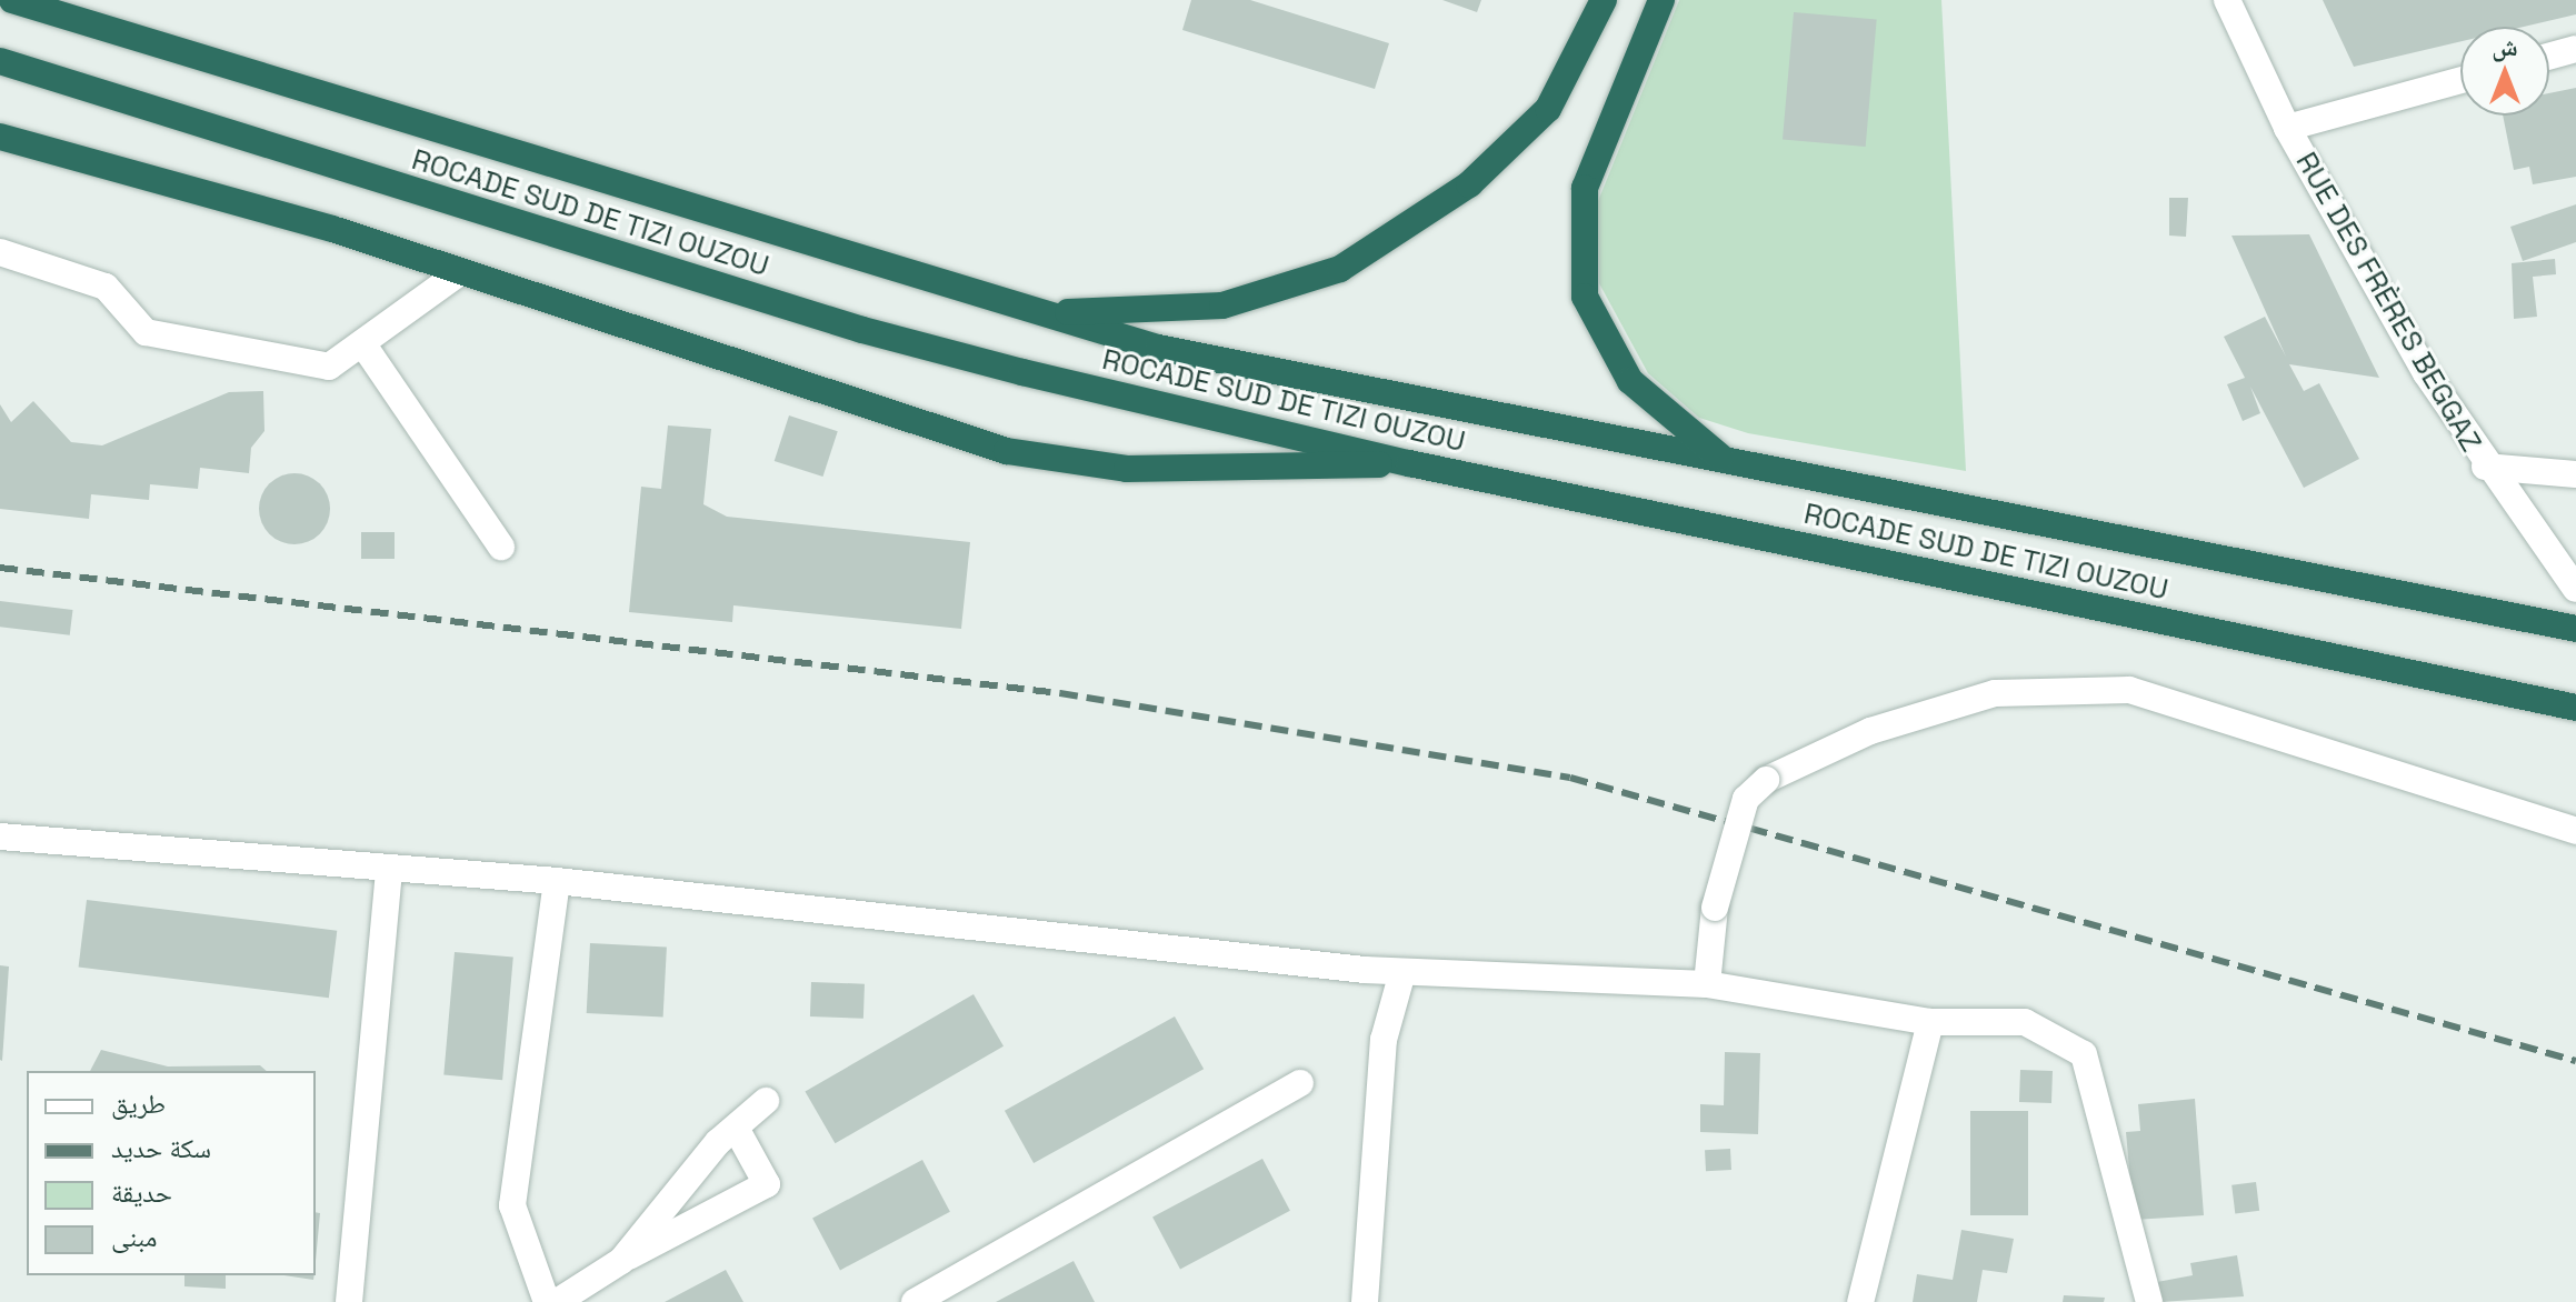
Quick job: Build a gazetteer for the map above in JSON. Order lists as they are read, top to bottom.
{
  "streets": {
    "highway": ["ROCADE SUD DE TIZI OUZOU"],
    "street": ["RUE DES FRÈRES BEGGAZ"]
  },
  "legend": [
    "طريق",
    "سكة حديد",
    "حديقة",
    "مبنى"
  ],
  "north": "top"
}
